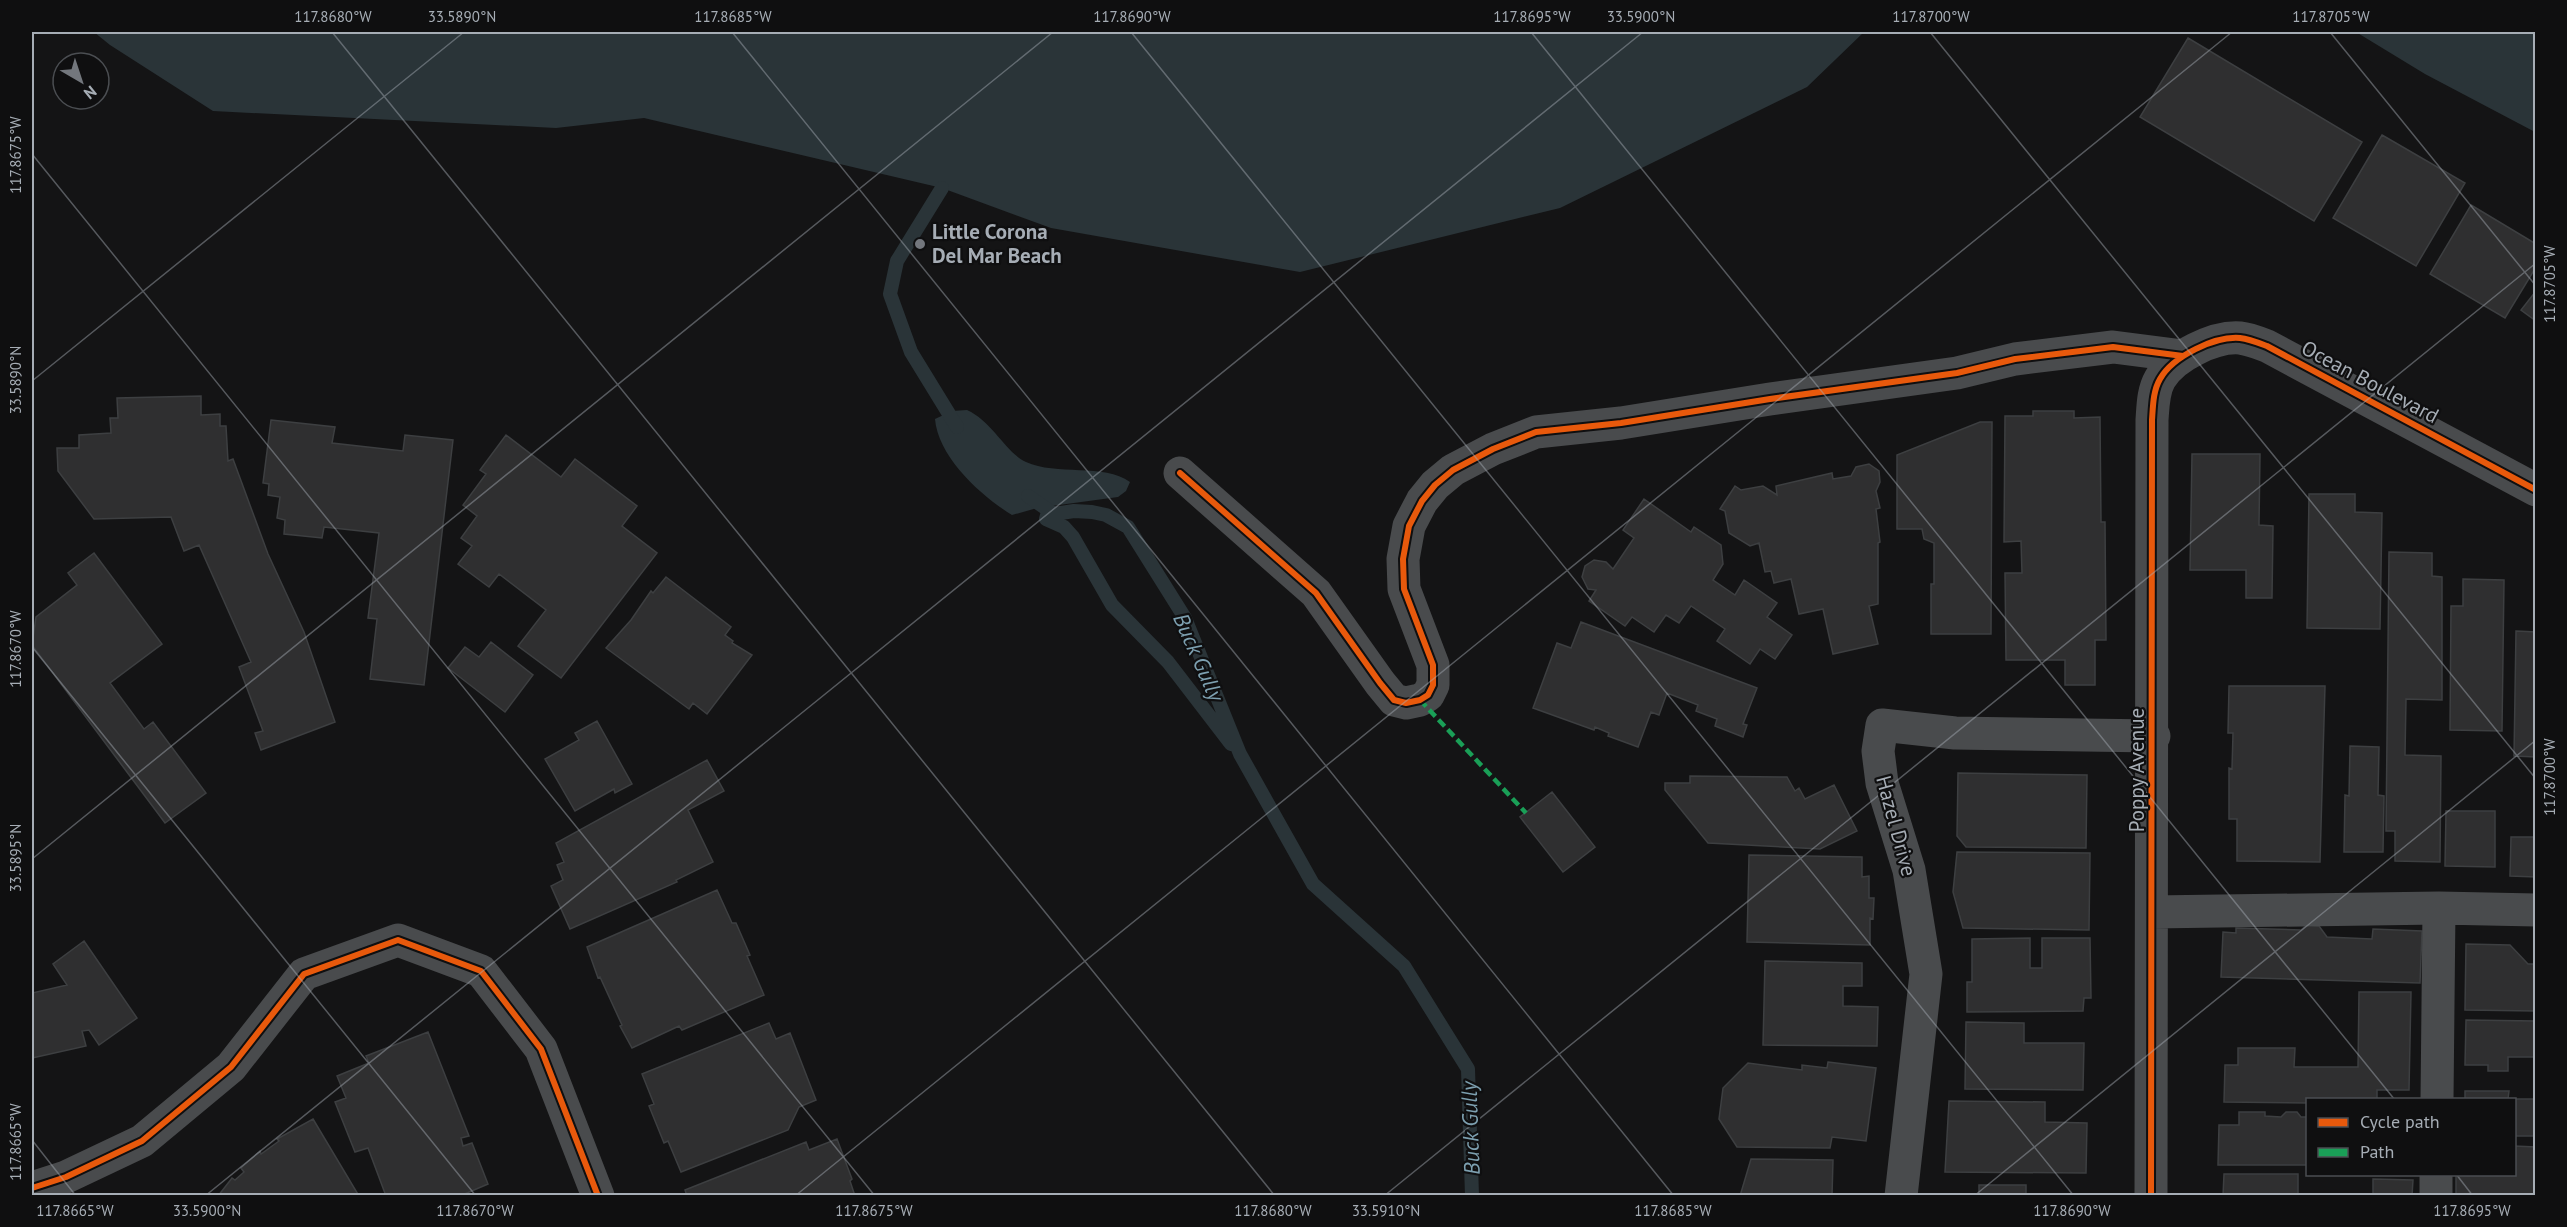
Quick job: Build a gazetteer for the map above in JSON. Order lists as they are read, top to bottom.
{
  "streets": {
    "street": ["Ocean Boulevard", "Poppy Avenue", "Hazel Drive"]
  },
  "crossings": [
    ["Ocean Boulevard", "Poppy Avenue"],
    ["Poppy Avenue", "Hazel Drive"]
  ],
  "water": ["Buck Gully"],
  "places": ["Little Corona Del Mar Beach"],
  "legend": ["Cycle path", "Path"],
  "north": "bottom right",
  "coordinates": [
    "117.8680°W",
    "33.5890°N",
    "117.8685°W",
    "117.8690°W",
    "117.8695°W",
    "33.5900°N",
    "117.8700°W",
    "117.8705°W",
    "117.8675°W",
    "117.8670°W",
    "33.5895°N",
    "117.8665°W",
    "33.5910°N"
  ]
}
